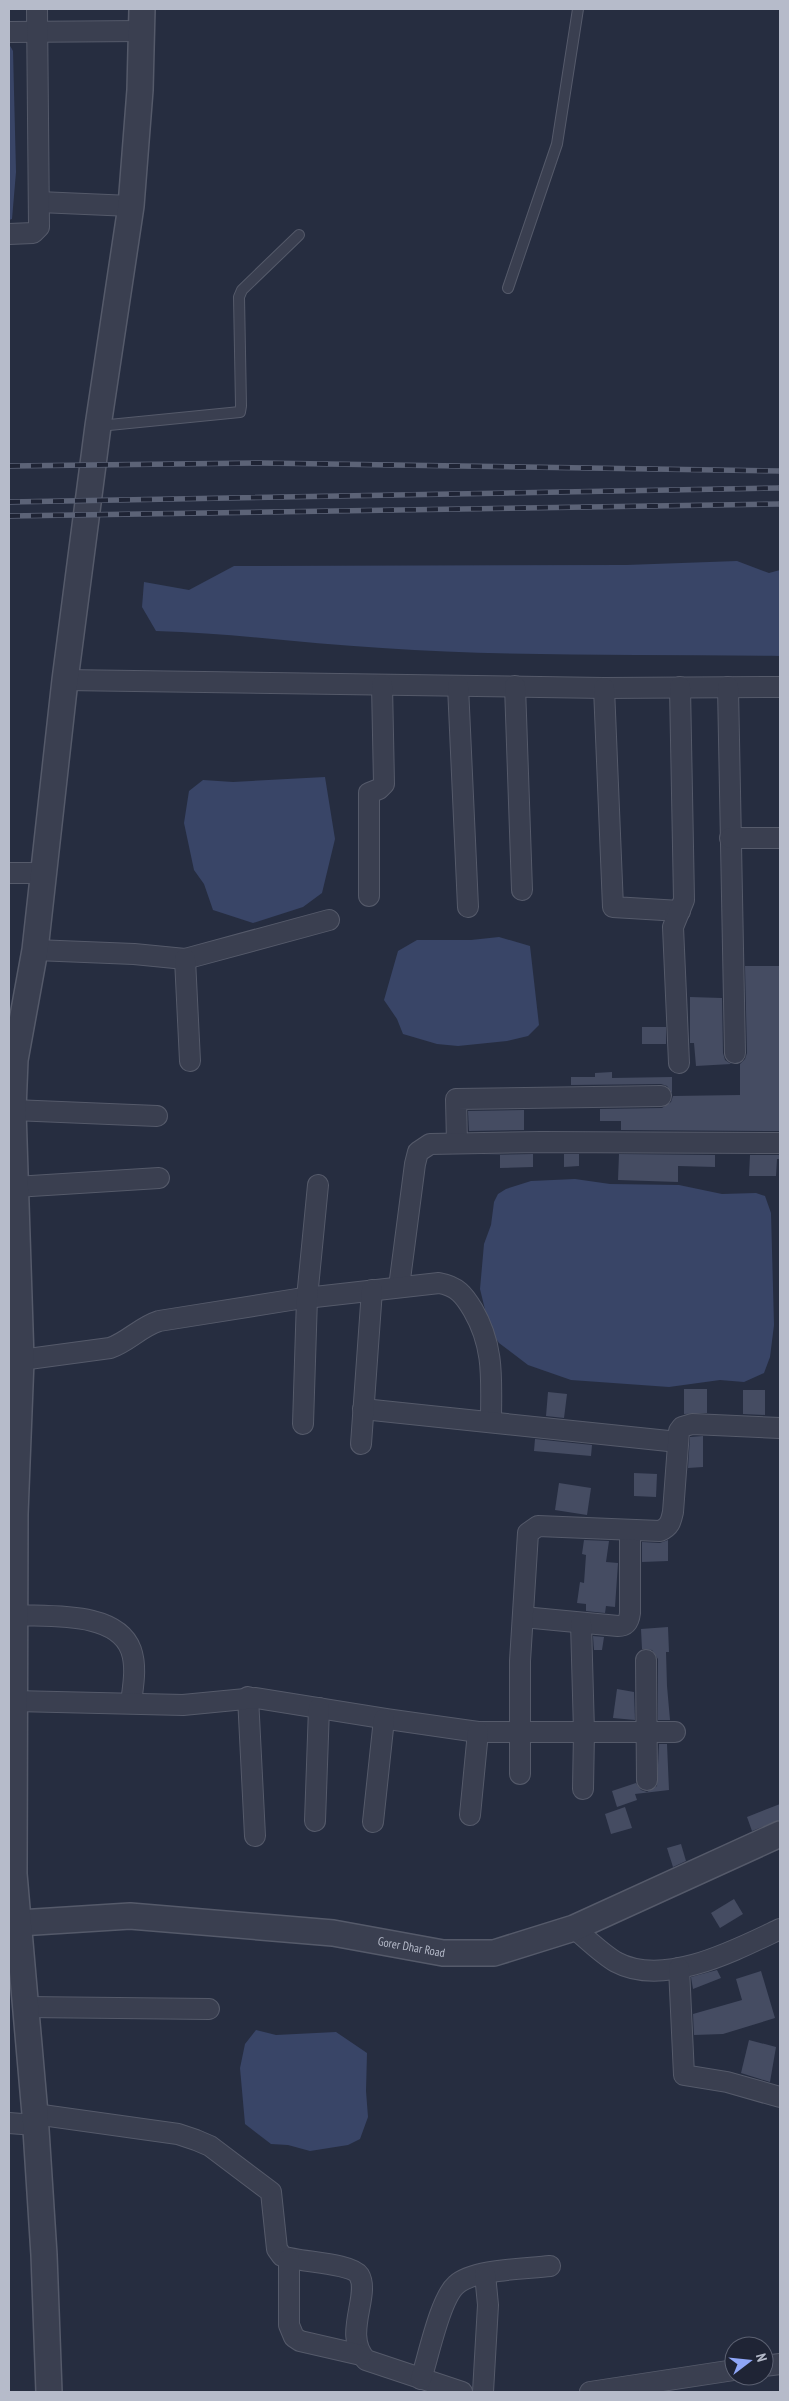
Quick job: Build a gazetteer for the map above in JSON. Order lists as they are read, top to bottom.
{
  "streets": {
    "street": ["Gorer Dhar Road"]
  },
  "north": "right"
}
